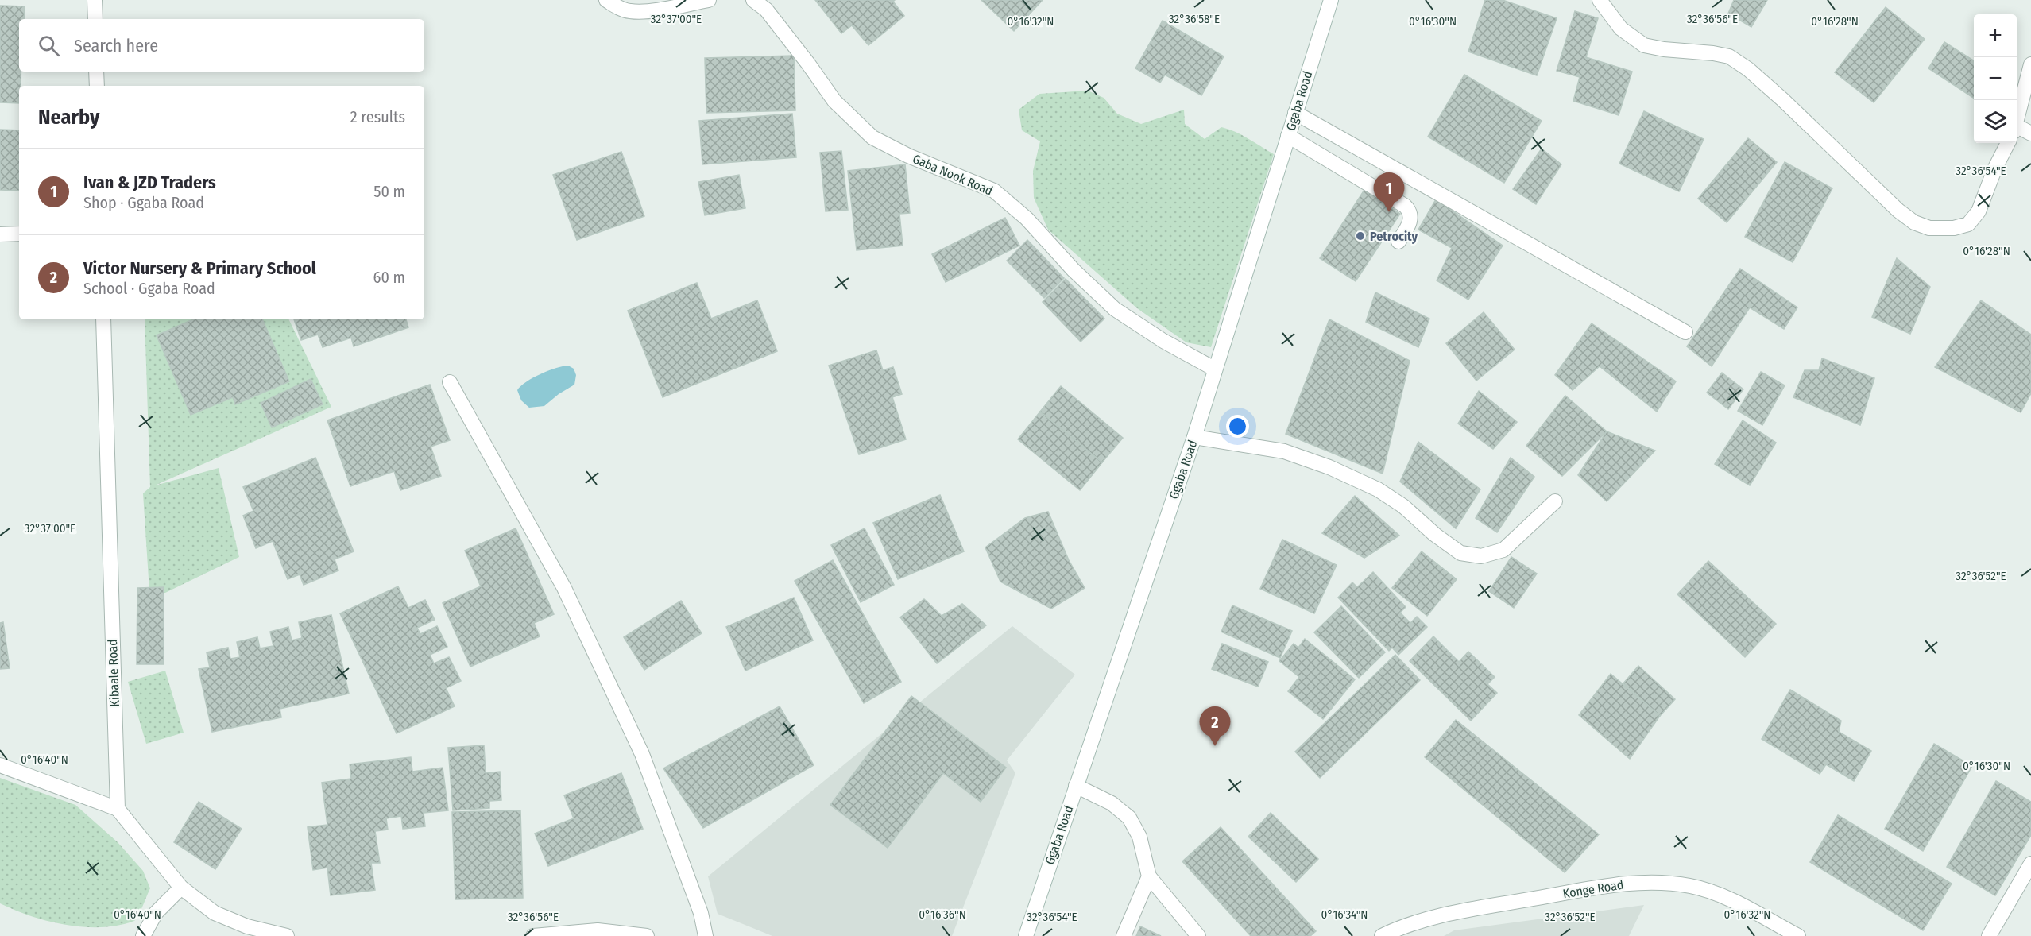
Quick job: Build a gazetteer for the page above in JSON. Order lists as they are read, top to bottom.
{
  "streets": {
    "street": [
      "Ggaba Road",
      "Gaba Nook Road",
      "Kibaale Road",
      "Konge Road"
    ]
  },
  "crossings": [
    ["Ggaba Road", "Gaba Nook Road"]
  ],
  "places": ["Petrocity"],
  "page": {
    "map_buttons": ["+", "−"],
    "search": "Search here",
    "heading": ["Nearby", "2 results"],
    "list": [
      {
        "mark": "1",
        "name": "Ivan & JZD Traders",
        "note": "Shop · Ggaba Road",
        "value": "50 m"
      },
      {
        "mark": "2",
        "name": "Victor Nursery & Primary School",
        "note": "School · Ggaba Road",
        "value": "60 m"
      }
    ],
    "pins": ["1", "2"]
  },
  "coordinates": [
    "32°37'00\"E",
    "32°36'58\"E",
    "32°36'56\"E",
    "0°16'28\"N",
    "0°16'32\"N",
    "0°16'30\"N",
    "32°36'54\"E",
    "32°36'52\"E",
    "0°16'40\"N",
    "0°16'36\"N",
    "0°16'34\"N"
  ]
}
